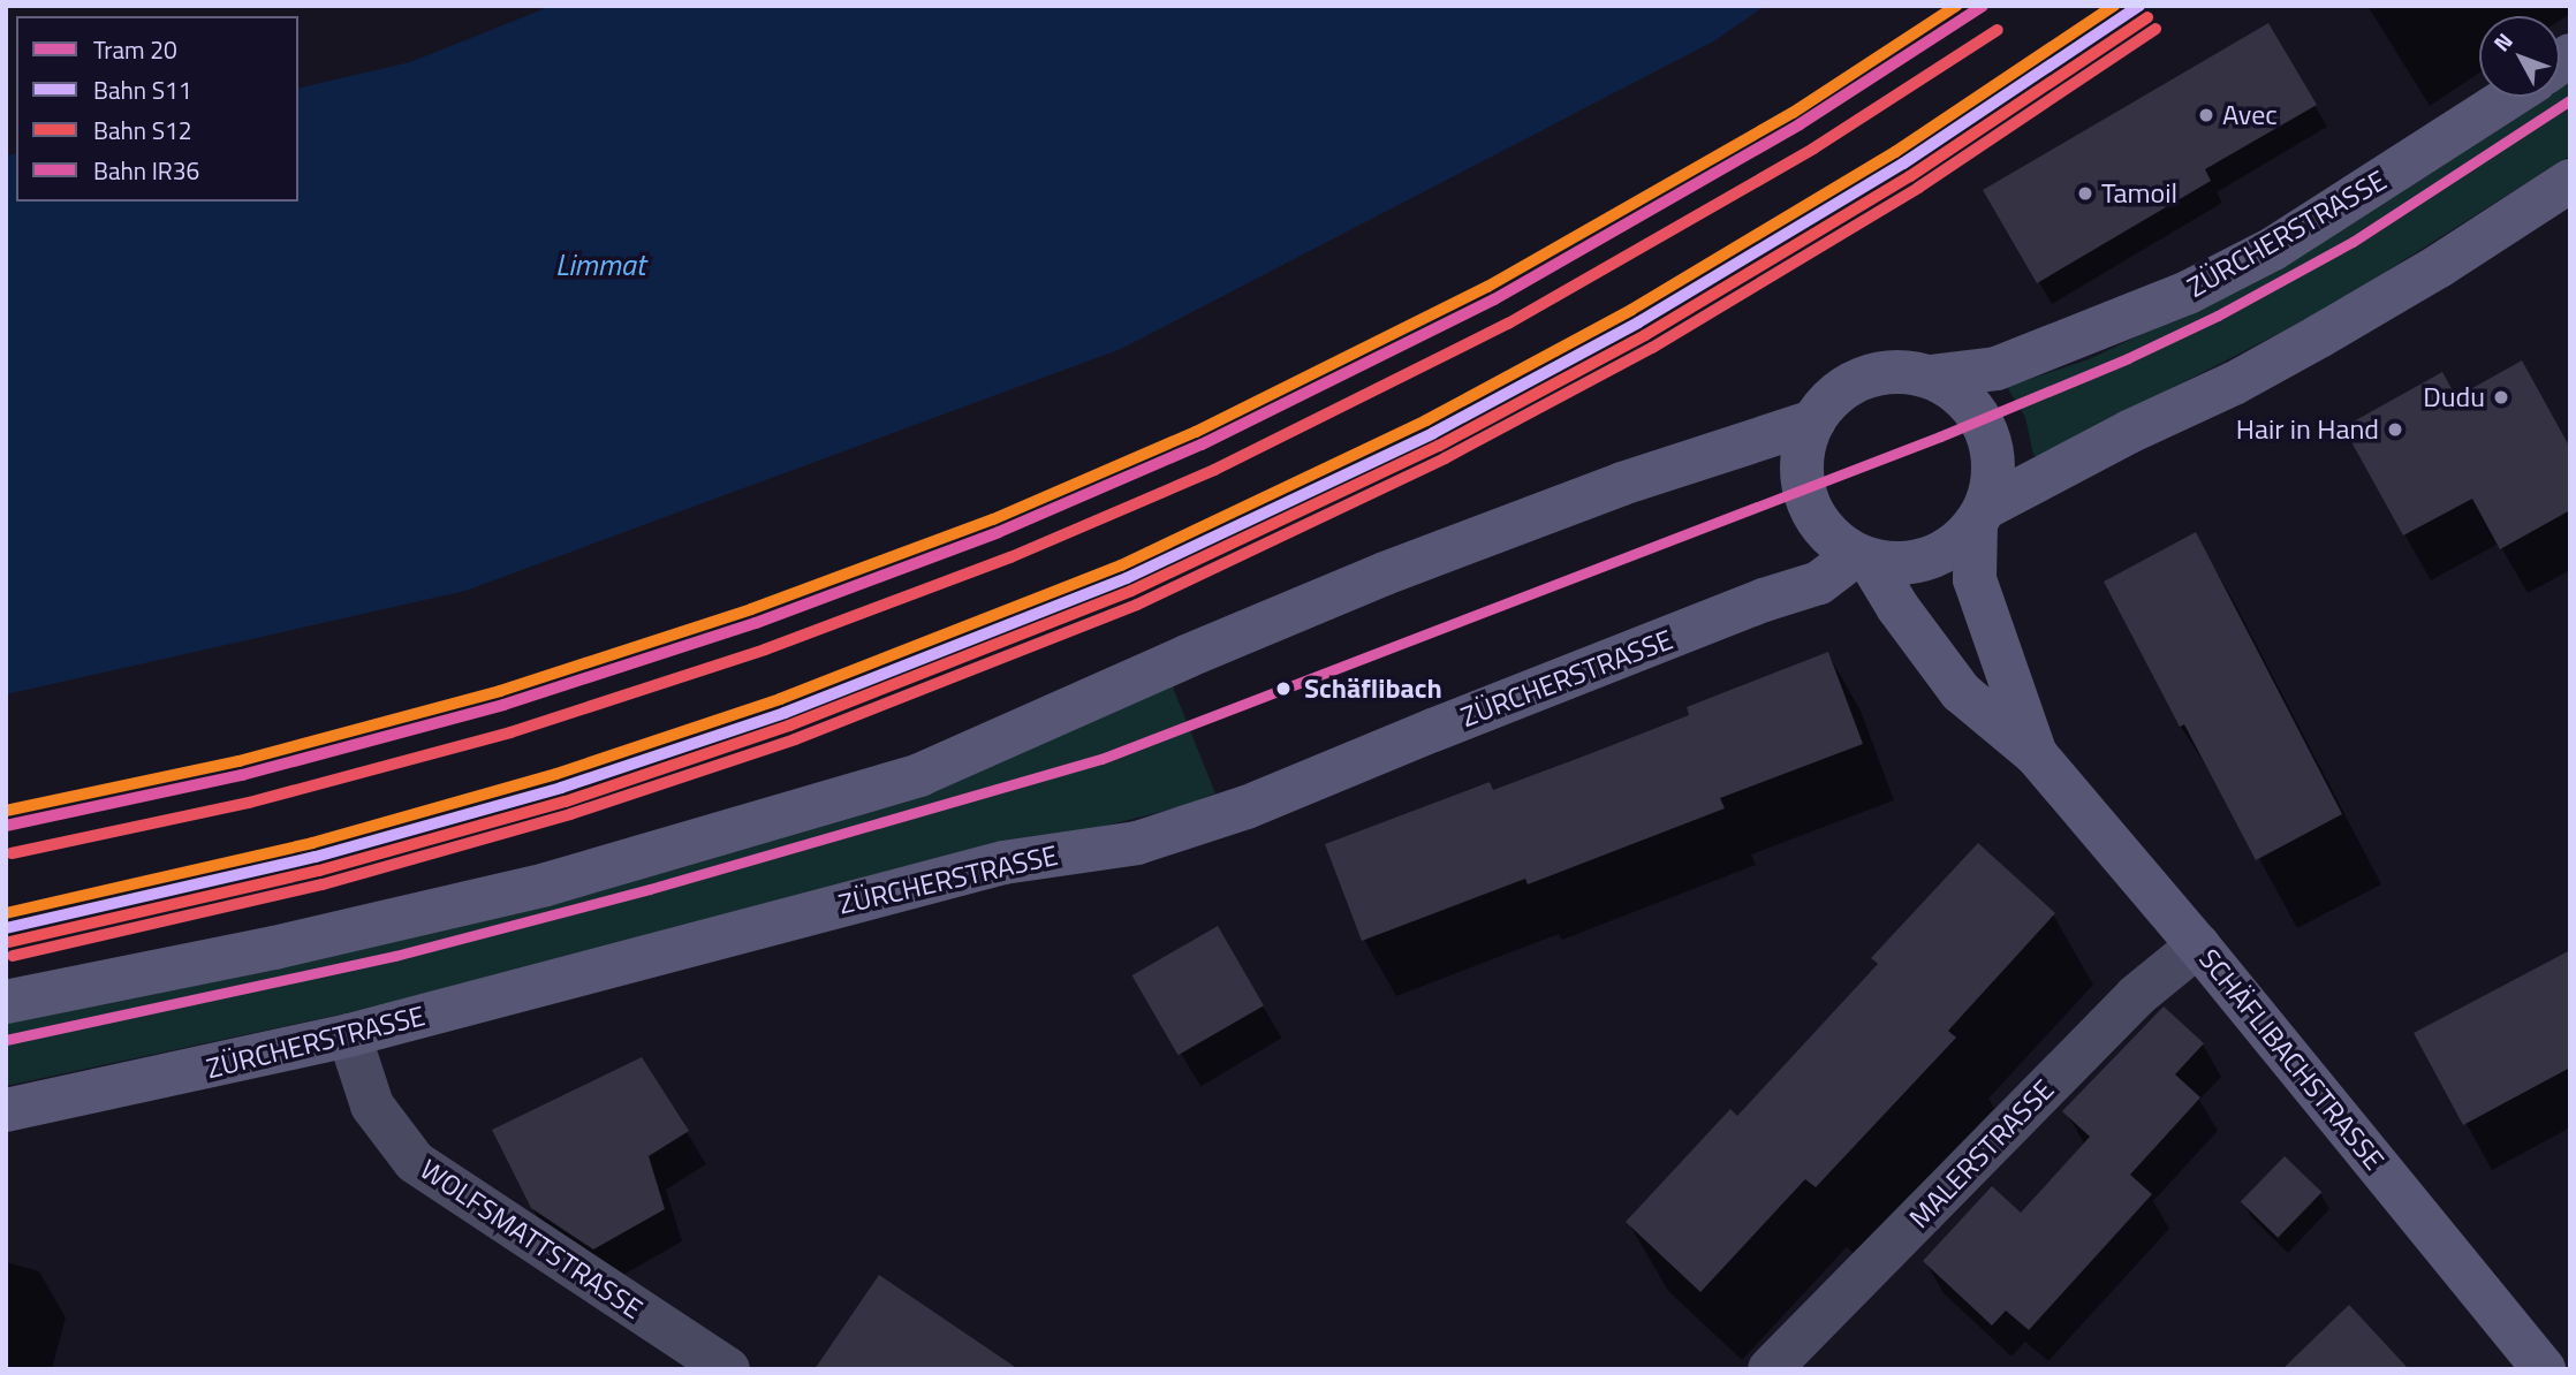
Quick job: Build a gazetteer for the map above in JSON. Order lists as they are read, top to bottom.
{
  "streets": {
    "main road": ["ZÜRCHERSTRASSE", "SCHÄFLIBACHSTRASSE"],
    "street": ["MALERSTRASSE", "WOLFSMATTSTRASSE"]
  },
  "crossings": [
    ["ZÜRCHERSTRASSE", "SCHÄFLIBACHSTRASSE"],
    ["ZÜRCHERSTRASSE", "WOLFSMATTSTRASSE"],
    ["SCHÄFLIBACHSTRASSE", "MALERSTRASSE"]
  ],
  "water": ["Limmat"],
  "places": [
    "Avec",
    "Tamoil",
    "Dudu",
    "Hair in Hand",
    "Schäflibach"
  ],
  "lines": [
    "rail line S11",
    "rail line IR36",
    "rail line S12",
    "tram line 20"
  ],
  "legend": [
    "Tram 20",
    "Bahn S11",
    "Bahn S12",
    "Bahn IR36"
  ],
  "north": "top left"
}
